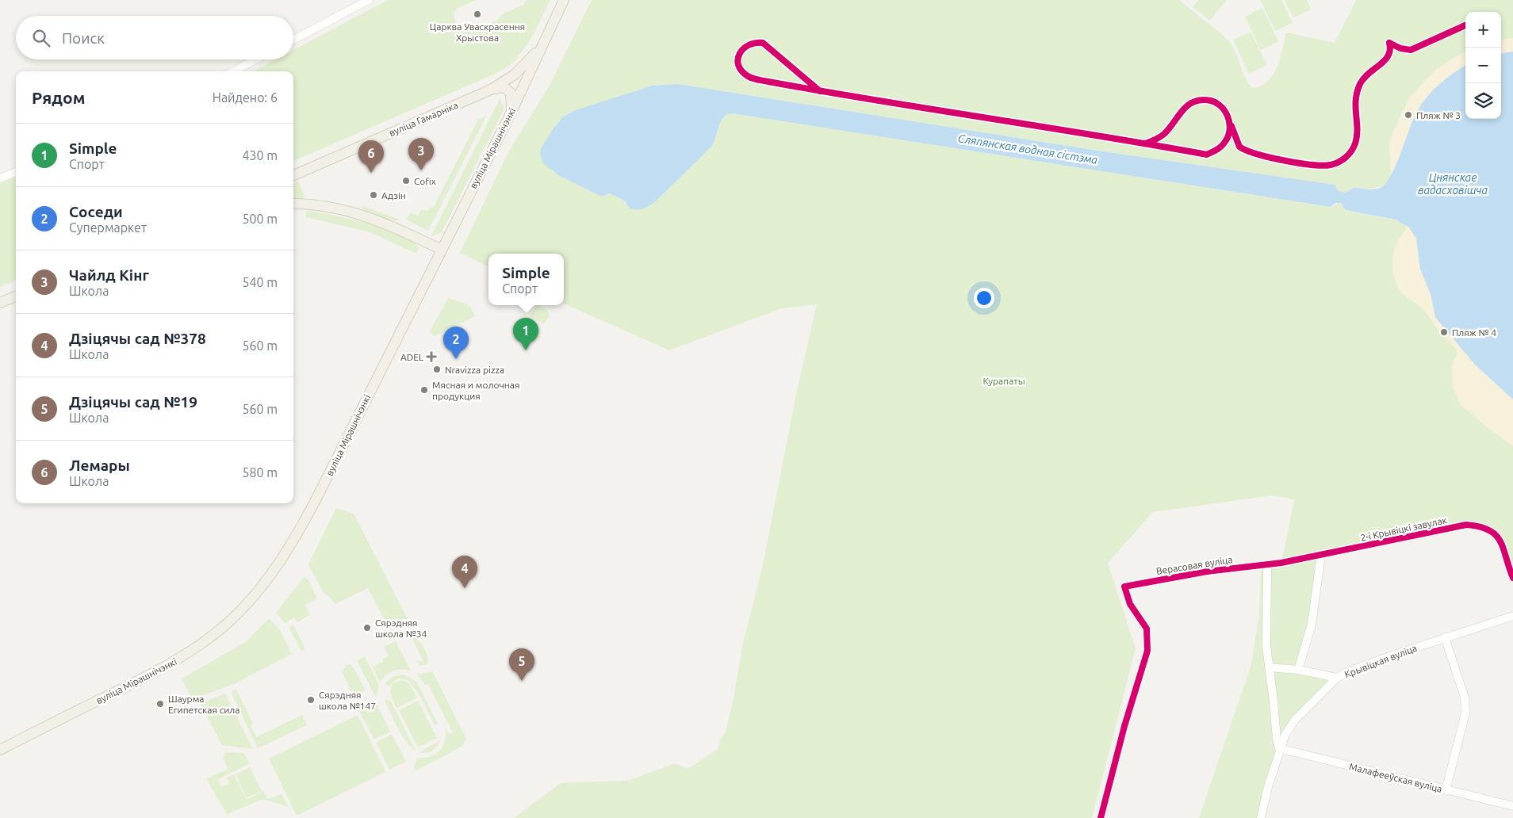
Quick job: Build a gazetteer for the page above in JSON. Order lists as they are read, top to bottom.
{
  "streets": {
    "main road": ["вуліца Гамарніка", "вуліца Мірашнічэнкі"],
    "street": [
      "2-і Крывіцкі завулак",
      "Верасовая вуліца",
      "Крывіцкая вуліца",
      "Малафееўская вуліца"
    ]
  },
  "crossings": [
    ["вуліца Гамарніка", "вуліца Мірашнічэнкі"],
    ["2-і Крывіцкі завулак", "Верасовая вуліца"],
    ["Крывіцкая вуліца", "Малафееўская вуліца"]
  ],
  "water": ["Сляпянская водная сістэма", "Цнянскае вадасховішча"],
  "parks": ["Курапаты"],
  "places": {
    "other": [
      "Царква Уваскрасення Хрыстова",
      "Пляж № 3",
      "Cofix",
      "Адзін",
      "Пляж № 4",
      "Nravizza pizza",
      "Мясная и молочная продукция",
      "Сярэдняя школа №34",
      "Сярэдняя школа №147",
      "Шаурма Египетская сила"
    ],
    "health": ["ADEL"]
  },
  "page": {
    "map_buttons": ["+", "−"],
    "search": "Поиск",
    "heading": ["Рядом", "Найдено: 6"],
    "list": [
      {
        "mark": "1",
        "name": "Simple",
        "note": "Спорт",
        "value": "430 m"
      },
      {
        "mark": "2",
        "name": "Соседи",
        "note": "Супермаркет",
        "value": "500 m"
      },
      {
        "mark": "3",
        "name": "Чайлд Кінг",
        "note": "Школа",
        "value": "540 m"
      },
      {
        "mark": "4",
        "name": "Дзіцячы сад №378",
        "note": "Школа",
        "value": "560 m"
      },
      {
        "mark": "5",
        "name": "Дзіцячы сад №19",
        "note": "Школа",
        "value": "560 m"
      },
      {
        "mark": "6",
        "name": "Лемары",
        "note": "Школа",
        "value": "580 m"
      }
    ],
    "pins": [
      "3",
      "6",
      "1",
      "2",
      "4",
      "5"
    ],
    "popup": ["Simple", "Спорт"]
  }
}
